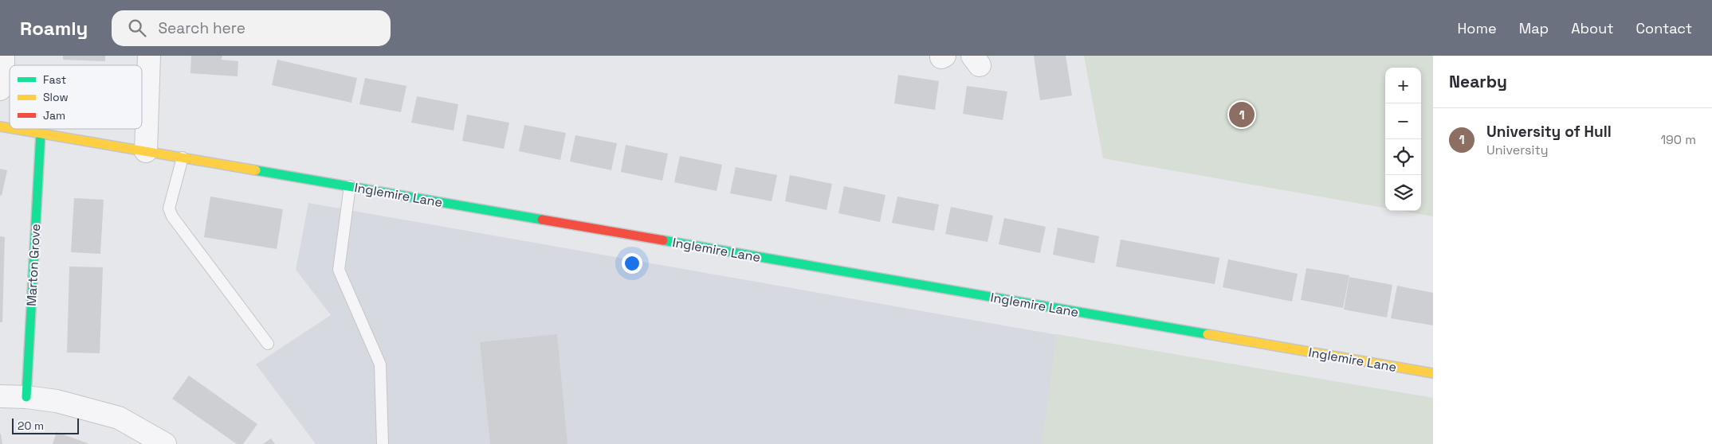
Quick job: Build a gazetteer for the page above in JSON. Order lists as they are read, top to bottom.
{
  "streets": {
    "street": ["Inglemire Lane", "Marton Grove"]
  },
  "crossings": [
    ["Inglemire Lane", "Marton Grove"]
  ],
  "legend": ["Fast", "Slow", "Jam"],
  "scale_bar": "20 m",
  "page": {
    "header": "Roamly",
    "search": "Search here",
    "nav": [
      "Home",
      "Map",
      "About",
      "Contact"
    ],
    "heading": "Nearby",
    "map_buttons": ["+", "−"],
    "pins": "1",
    "list": [
      {
        "mark": "1",
        "name": "University of Hull",
        "note": "University",
        "value": "190 m"
      }
    ],
    "scale": "20 m"
  }
}
